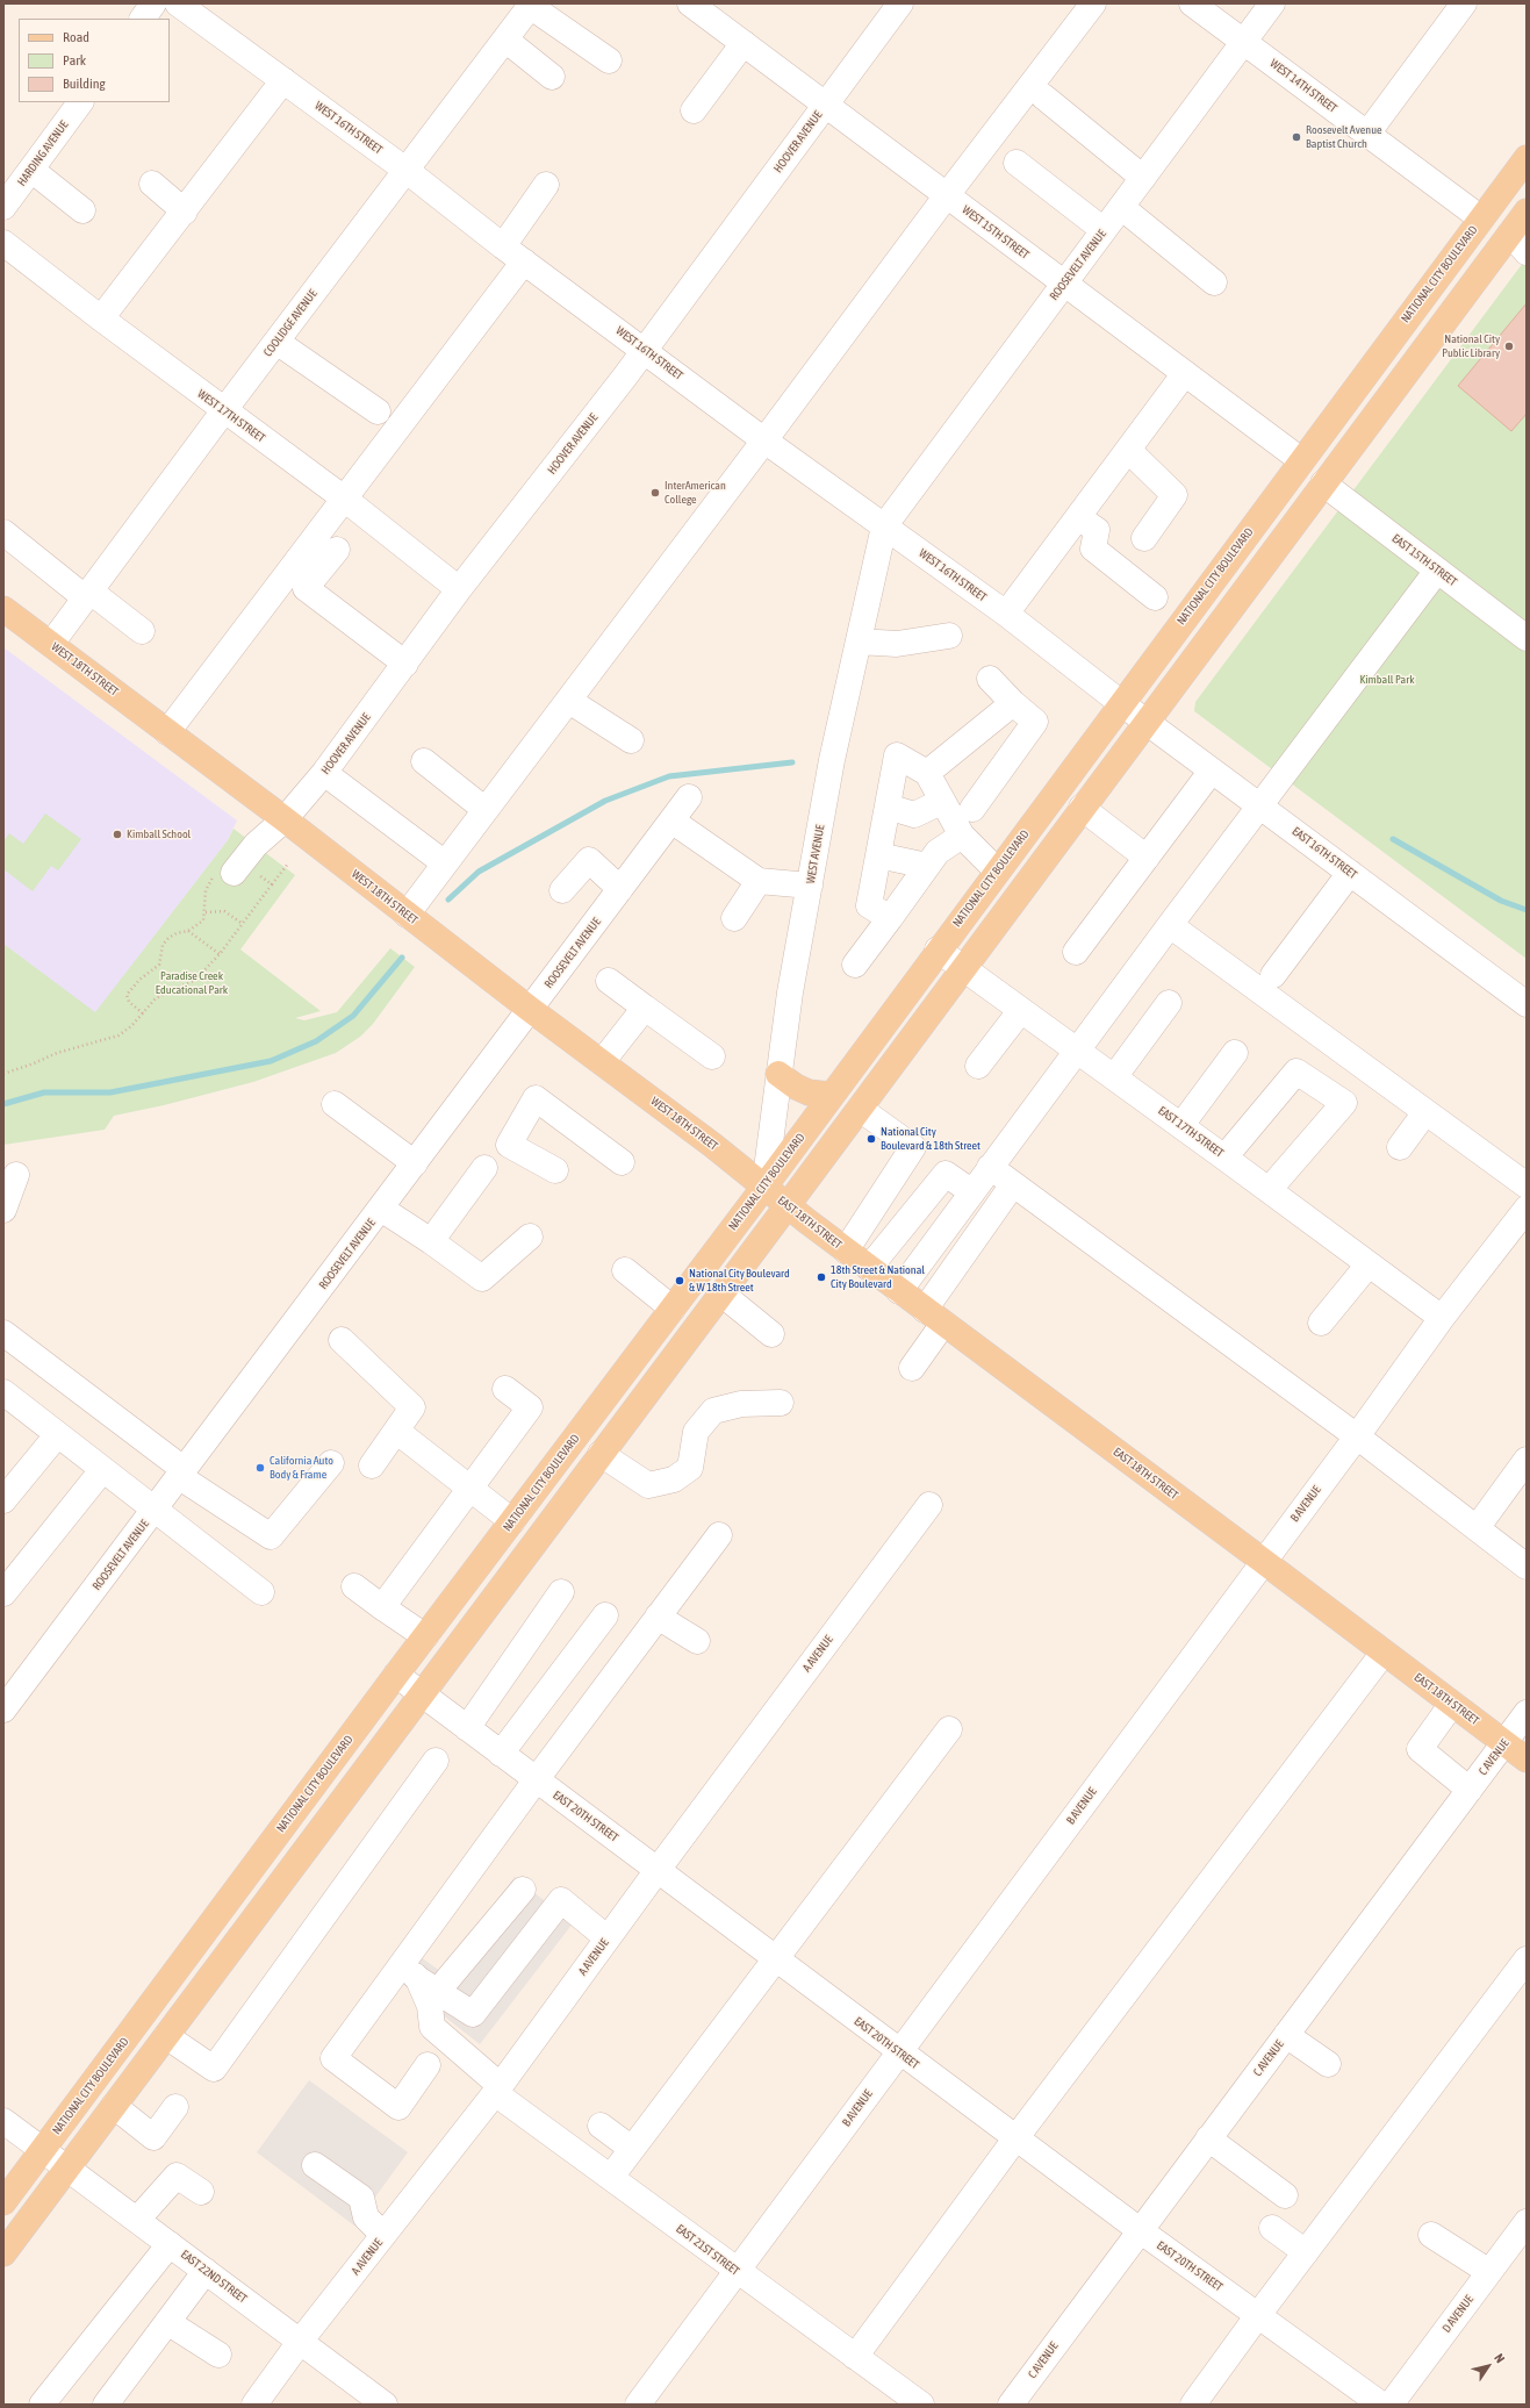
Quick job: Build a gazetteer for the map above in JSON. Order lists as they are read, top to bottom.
{
  "streets": {
    "main road": ["NATIONAL CITY BOULEVARD", "WEST 18TH STREET", "EAST 18TH STREET"],
    "street": [
      "WEST 14TH STREET",
      "WEST 16TH STREET",
      "HOOVER AVENUE",
      "HARDING AVENUE",
      "WEST 15TH STREET",
      "ROOSEVELT AVENUE",
      "COOLIDGE AVENUE",
      "WEST 17TH STREET",
      "EAST 15TH STREET",
      "EAST 16TH STREET",
      "WEST AVENUE",
      "EAST 17TH STREET",
      "B AVENUE",
      "A AVENUE",
      "C AVENUE",
      "EAST 20TH STREET",
      "EAST 21ST STREET",
      "EAST 22ND STREET",
      "D AVENUE"
    ]
  },
  "crossings": [
    ["WEST 14TH STREET", "ROOSEVELT AVENUE"],
    ["WEST 14TH STREET", "NATIONAL CITY BOULEVARD"],
    ["WEST 16TH STREET", "HOOVER AVENUE"],
    ["WEST 16TH STREET", "ROOSEVELT AVENUE"],
    ["WEST 16TH STREET", "NATIONAL CITY BOULEVARD"],
    ["WEST 16TH STREET", "COOLIDGE AVENUE"],
    ["WEST 16TH STREET", "EAST 16TH STREET"],
    ["WEST 16TH STREET", "WEST AVENUE"],
    ["HOOVER AVENUE", "WEST 15TH STREET"],
    ["HOOVER AVENUE", "WEST 17TH STREET"],
    ["HOOVER AVENUE", "WEST 18TH STREET"],
    ["WEST 15TH STREET", "ROOSEVELT AVENUE"],
    ["WEST 15TH STREET", "NATIONAL CITY BOULEVARD"],
    ["ROOSEVELT AVENUE", "WEST 18TH STREET"],
    ["ROOSEVELT AVENUE", "WEST AVENUE"],
    ["NATIONAL CITY BOULEVARD", "WEST 18TH STREET"],
    ["NATIONAL CITY BOULEVARD", "EAST 16TH STREET"],
    ["NATIONAL CITY BOULEVARD", "WEST AVENUE"],
    ["NATIONAL CITY BOULEVARD", "EAST 17TH STREET"],
    ["NATIONAL CITY BOULEVARD", "EAST 18TH STREET"],
    ["NATIONAL CITY BOULEVARD", "EAST 20TH STREET"],
    ["NATIONAL CITY BOULEVARD", "EAST 22ND STREET"],
    ["COOLIDGE AVENUE", "WEST 17TH STREET"],
    ["COOLIDGE AVENUE", "WEST 18TH STREET"],
    ["WEST 18TH STREET", "WEST AVENUE"],
    ["WEST 18TH STREET", "EAST 18TH STREET"],
    ["WEST AVENUE", "EAST 18TH STREET"],
    ["EAST 17TH STREET", "B AVENUE"],
    ["EAST 18TH STREET", "B AVENUE"],
    ["EAST 18TH STREET", "C AVENUE"],
    ["B AVENUE", "EAST 20TH STREET"],
    ["B AVENUE", "EAST 21ST STREET"],
    ["A AVENUE", "EAST 20TH STREET"],
    ["A AVENUE", "EAST 21ST STREET"],
    ["A AVENUE", "EAST 22ND STREET"],
    ["C AVENUE", "EAST 20TH STREET"]
  ],
  "parks": ["Kimball Park", "Paradise Creek Educational Park"],
  "places": [
    "Roosevelt Avenue Baptist Church",
    "National City Public Library",
    "InterAmerican College",
    "Kimball School",
    "National City Boulevard & 18th Street",
    "18th Street & National City Boulevard",
    "National City Boulevard & W 18th Street",
    "California Auto Body & Frame"
  ],
  "legend": ["Road", "Park", "Building"],
  "north": "top right"
}
